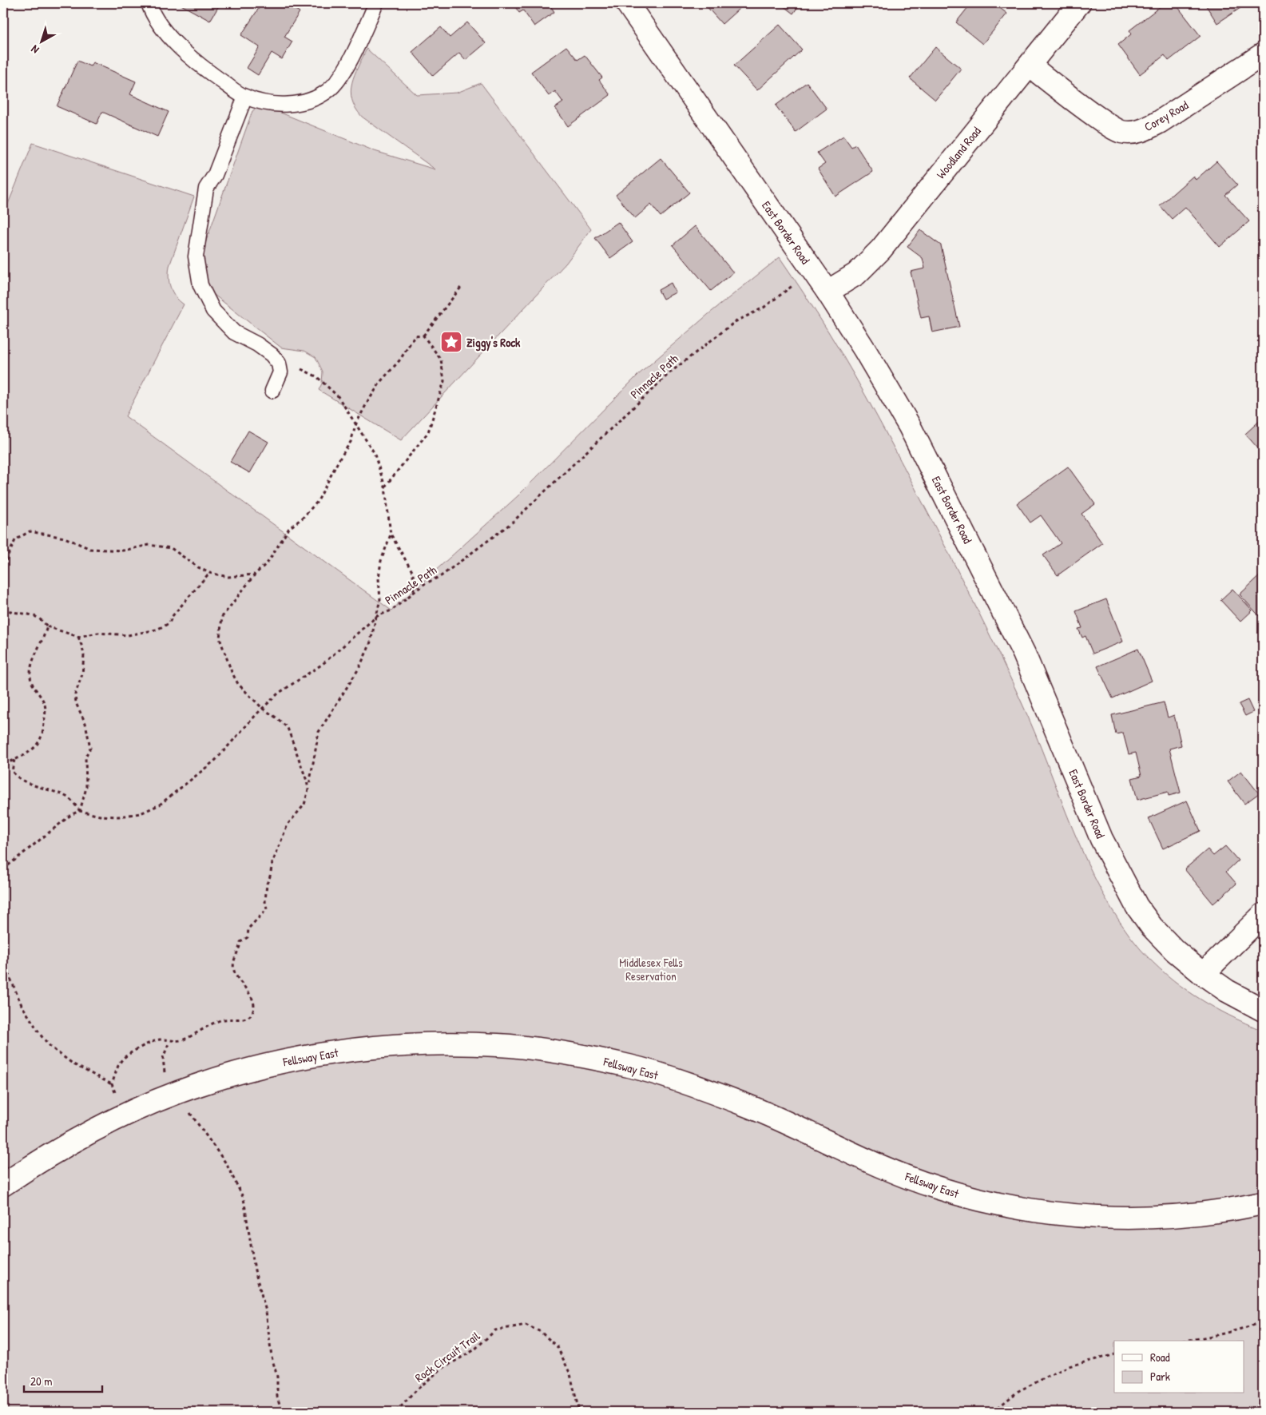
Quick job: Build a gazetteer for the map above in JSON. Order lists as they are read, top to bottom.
{
  "streets": {
    "street": [
      "Corey Road",
      "Woodland Road",
      "East Border Road",
      "Fellsway East"
    ],
    "path": ["Pinnacle Path", "Rock Circuit Trail"]
  },
  "crossings": [
    ["Corey Road", "Woodland Road"],
    ["Woodland Road", "East Border Road"],
    ["East Border Road", "Pinnacle Path"]
  ],
  "parks": ["Middlesex Fells Reservation"],
  "places": {
    "place": ["Ziggy's Rock"]
  },
  "legend": ["Road", "Park"],
  "scale_bar": "20 m",
  "north": "bottom left"
}
